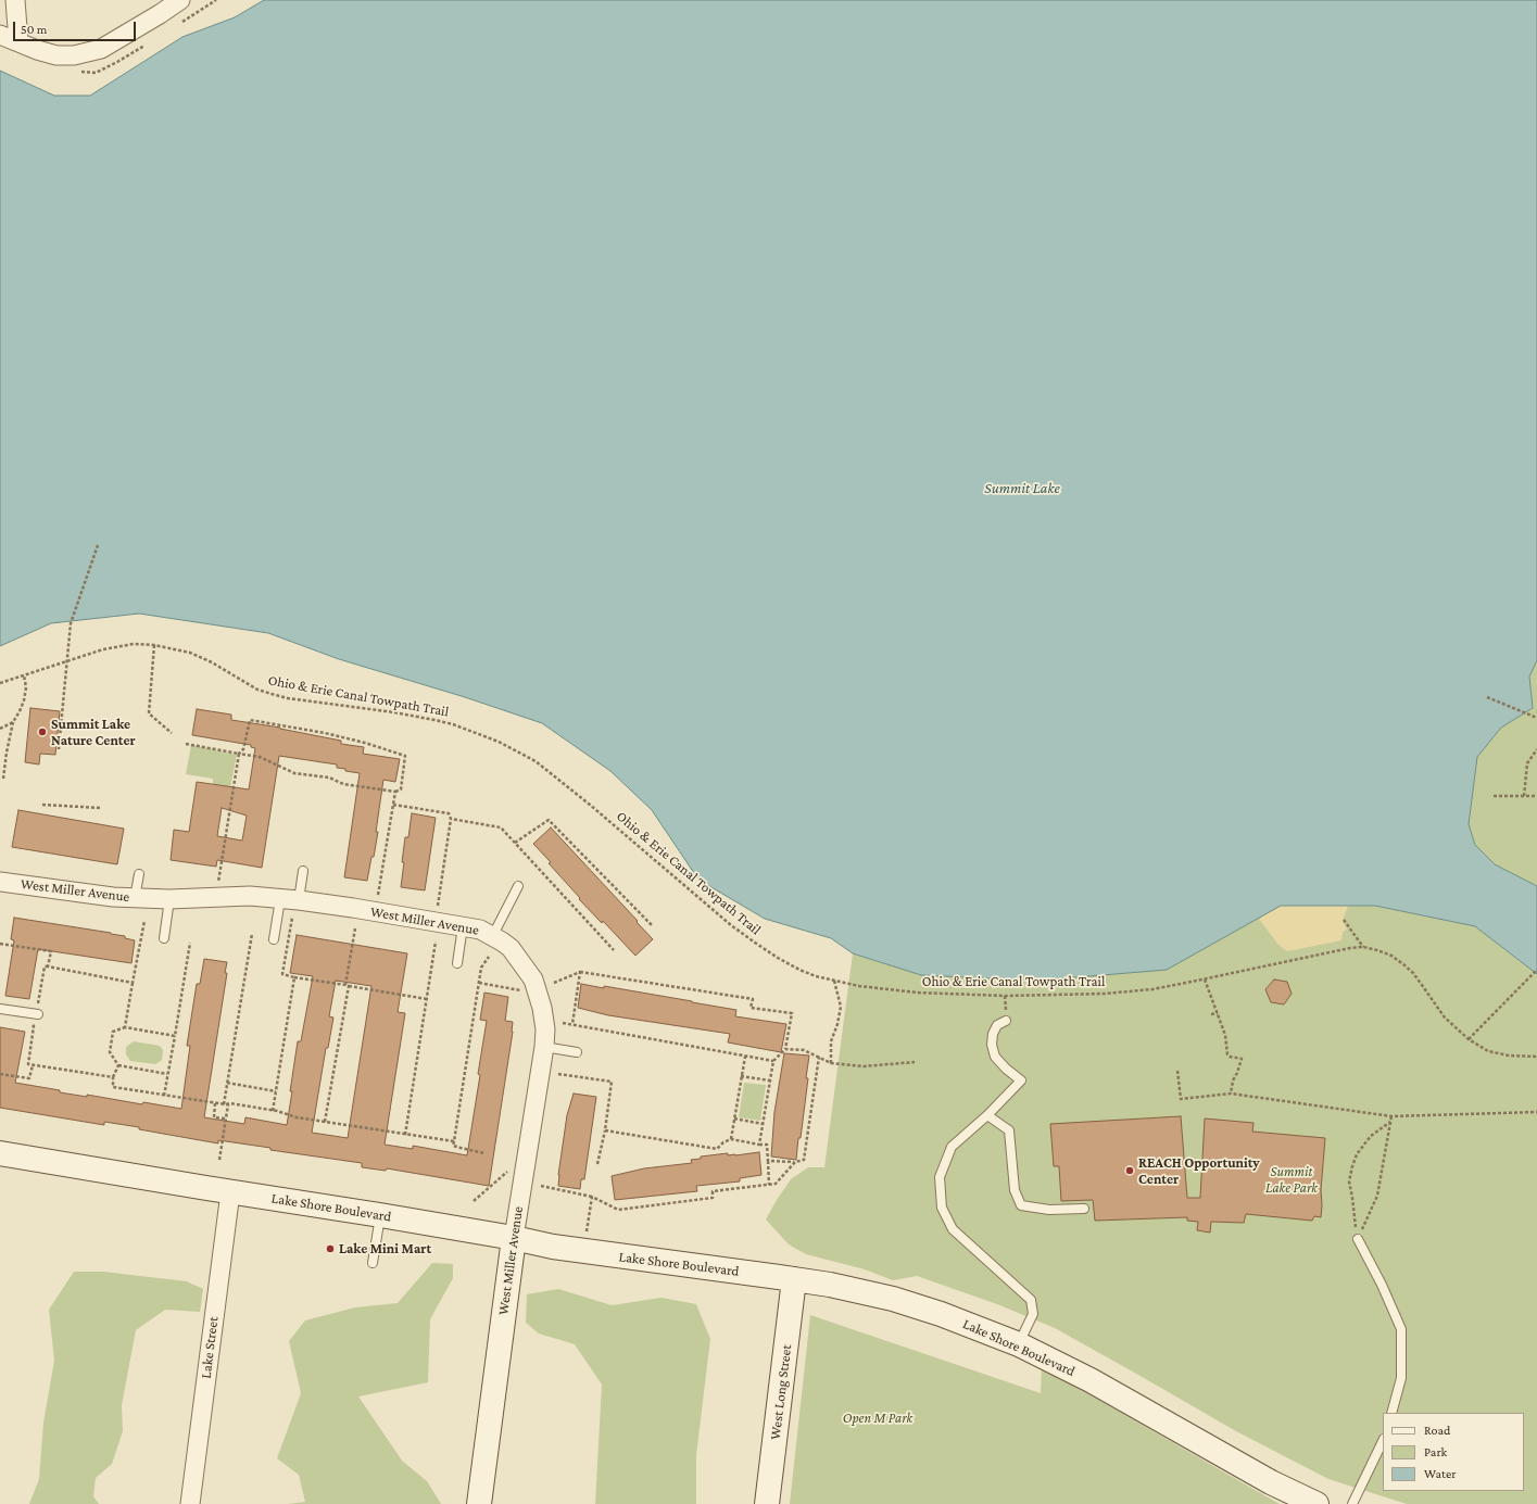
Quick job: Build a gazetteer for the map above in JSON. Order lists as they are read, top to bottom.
{
  "streets": {
    "main road": ["West Miller Avenue", "Lake Shore Boulevard", "West Long Street"],
    "street": ["Lake Street"],
    "path": ["Ohio & Erie Canal Towpath Trail"]
  },
  "crossings": [
    ["West Miller Avenue", "Lake Shore Boulevard"],
    ["Lake Shore Boulevard", "Lake Street"],
    ["Lake Shore Boulevard", "West Long Street"]
  ],
  "water": ["Summit Lake"],
  "parks": ["Summit Lake Park", "Open M Park"],
  "places": ["Summit Lake Nature Center", "REACH Opportunity Center", "Lake Mini Mart"],
  "legend": ["Road", "Park", "Water"],
  "scale_bar": "50 m"
}
